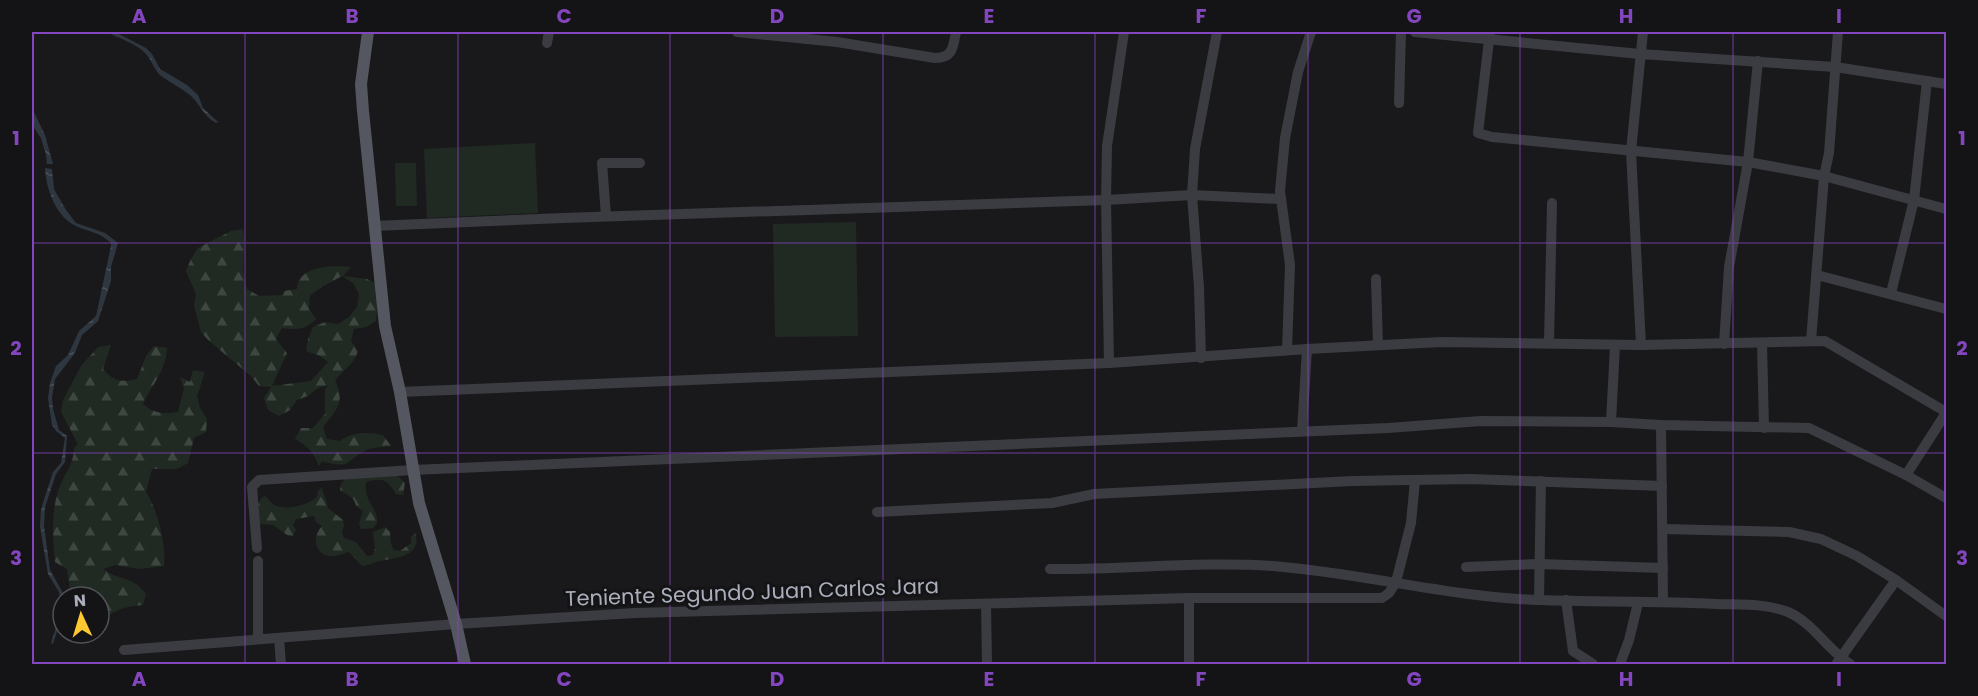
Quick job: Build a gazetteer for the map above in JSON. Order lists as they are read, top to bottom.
{
  "streets": {
    "street": ["Teniente Segundo Juan Carlos Jara"]
  },
  "north": "top",
  "grid": {
    "columns": [
      "A",
      "B",
      "C",
      "D",
      "E",
      "F",
      "G",
      "H",
      "I"
    ],
    "rows": ["1", "2", "3"]
  }
}
